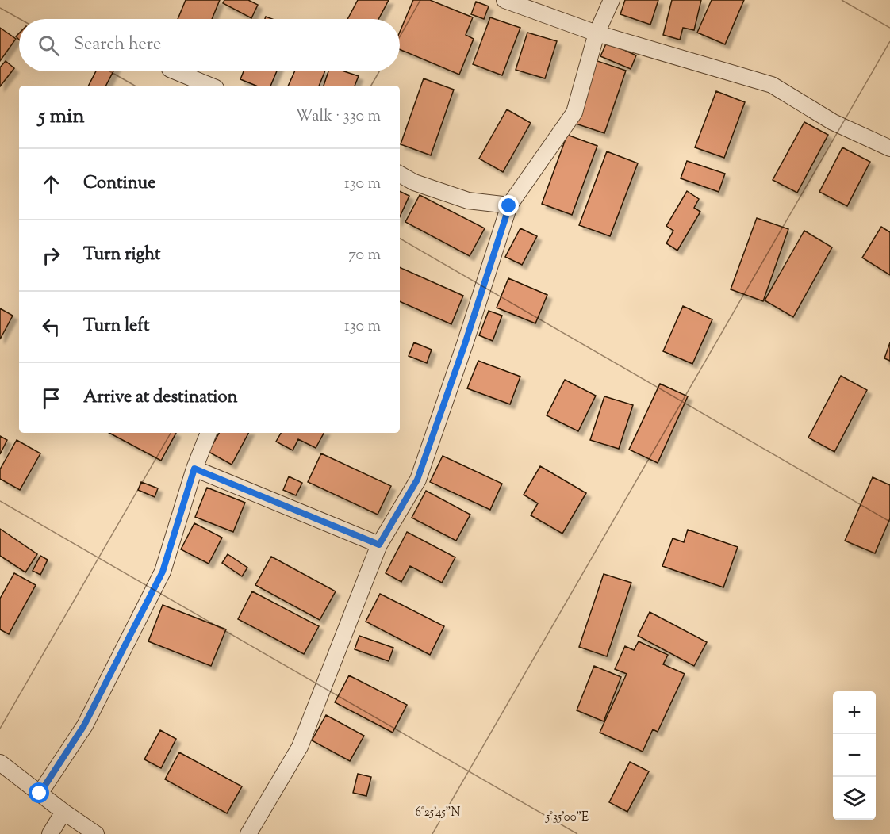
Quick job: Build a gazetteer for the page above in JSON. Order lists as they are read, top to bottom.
{
  "page": {
    "search": "Search here",
    "heading": ["5 min", "Walk · 330 m"],
    "list": [
      ["Continue", "130 m"],
      ["Turn right", "70 m"],
      ["Turn left", "130 m"],
      "Arrive at destination"
    ],
    "map_buttons": ["+", "−"]
  },
  "coordinates": ["6°25'45\"N", "5°35'00\"E"]
}
